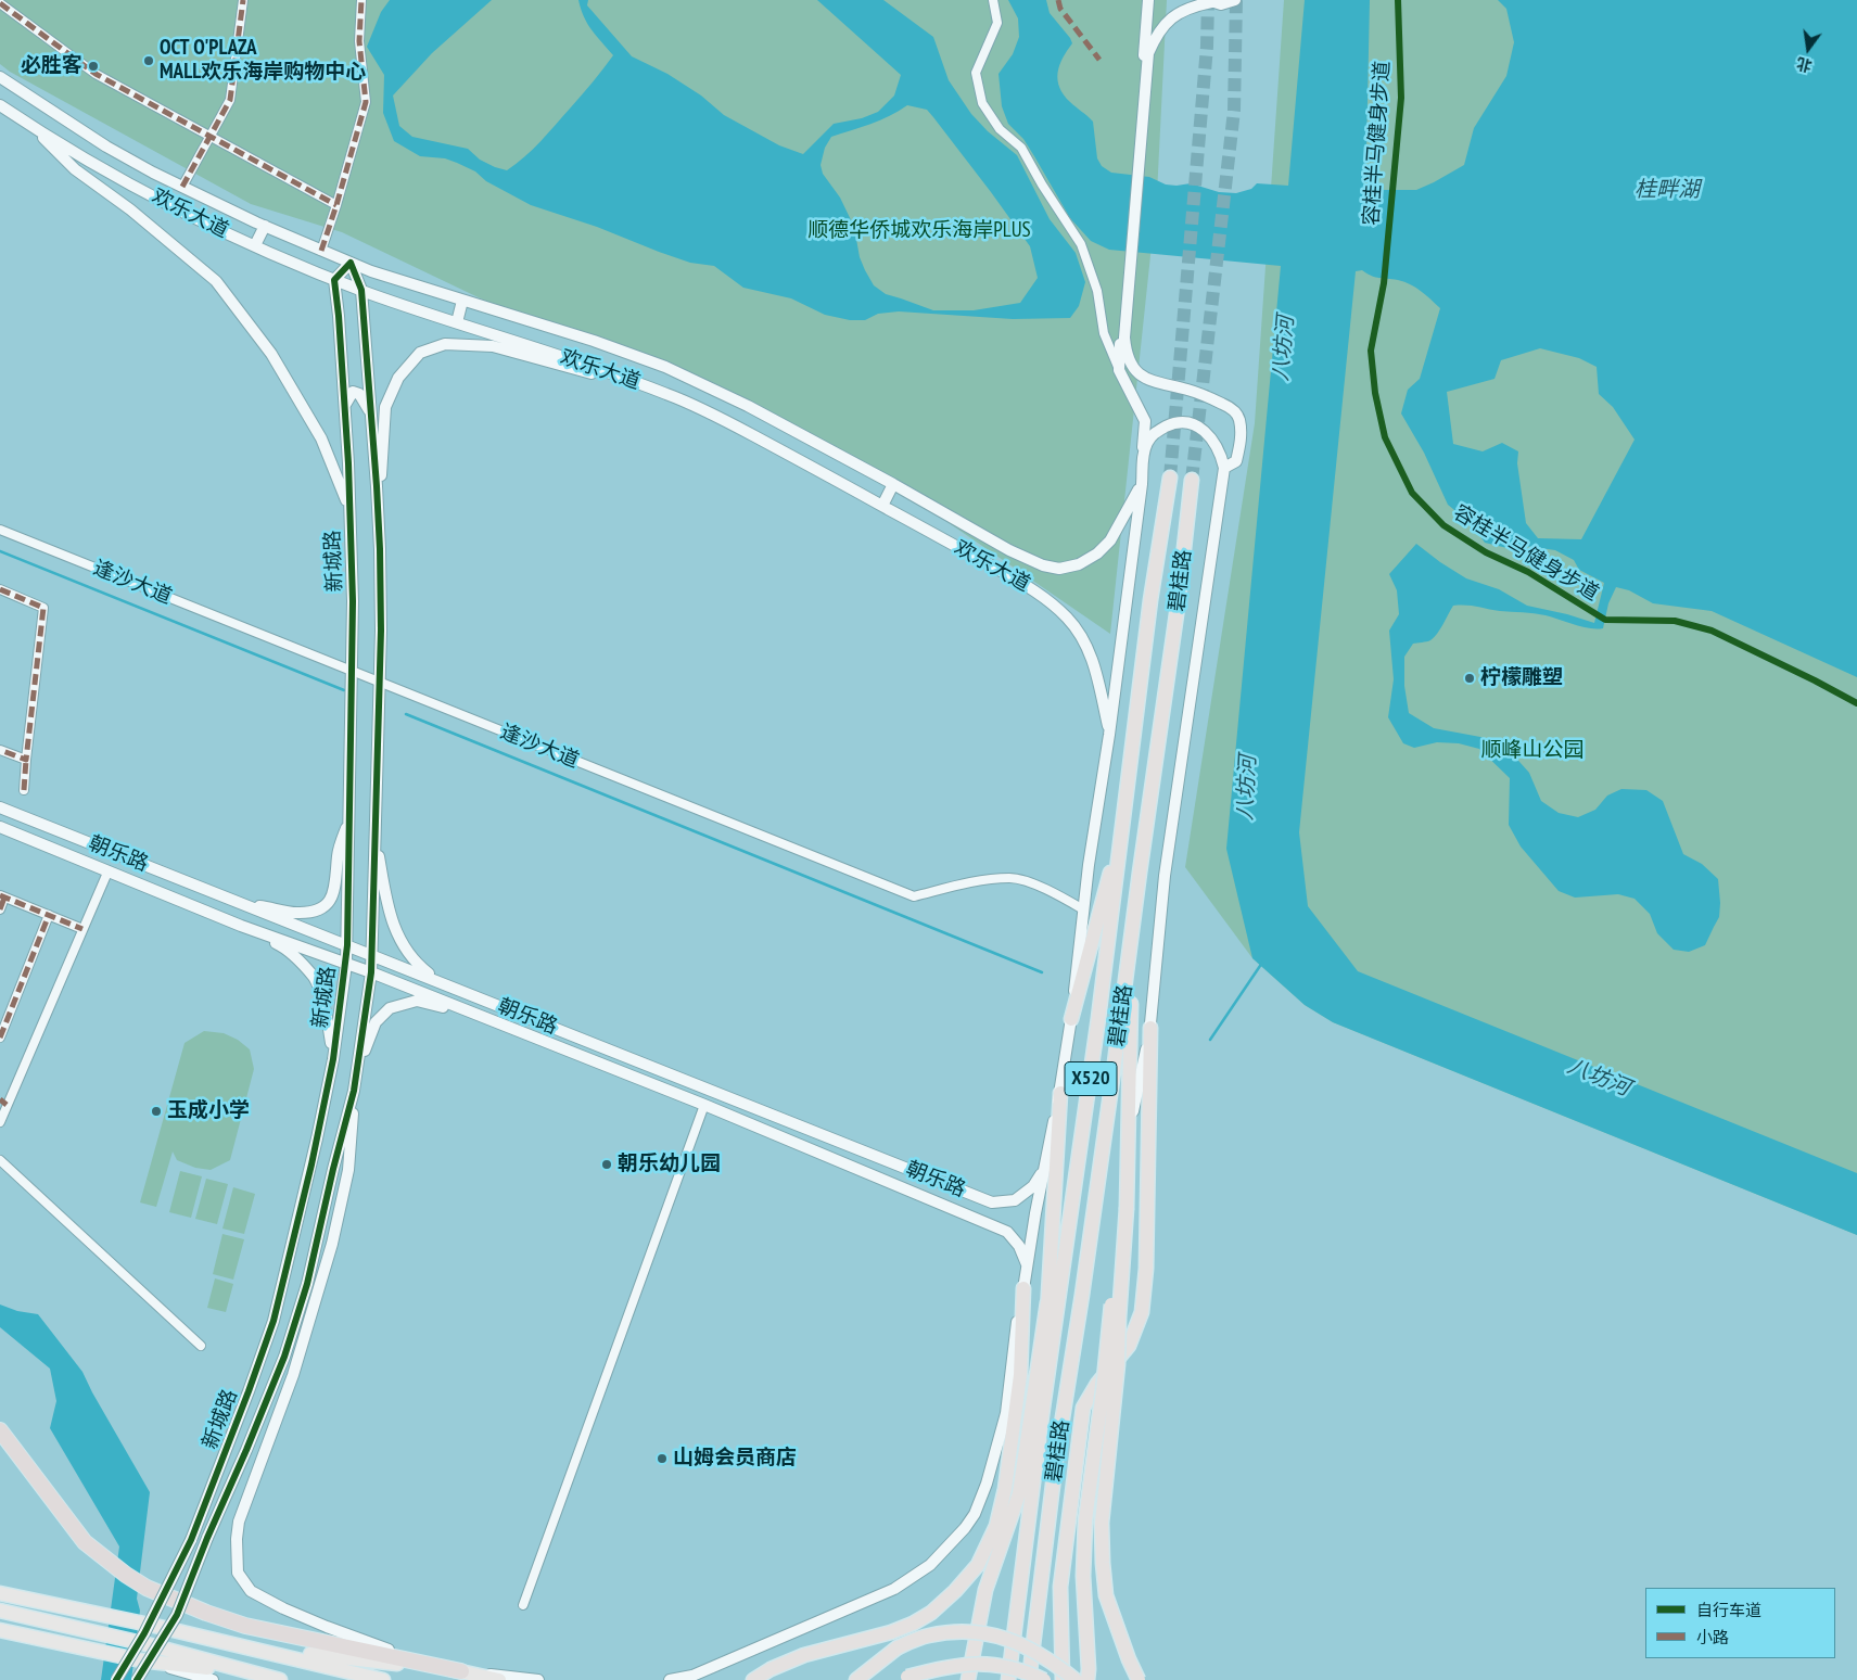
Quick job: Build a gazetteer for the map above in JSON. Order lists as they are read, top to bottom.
{
  "streets": {
    "highway": ["碧桂路", "X520"],
    "street": [
      "欢乐大道",
      "新城路",
      "逢沙大道",
      "朝乐路"
    ],
    "cycle path": ["容桂半马健身步道"]
  },
  "crossings": [
    ["欢乐大道", "新城路"],
    ["新城路", "逢沙大道"],
    ["新城路", "朝乐路"]
  ],
  "water": ["桂畔湖", "八坊河"],
  "parks": ["顺德华侨城欢乐海岸PLUS", "顺峰山公园"],
  "places": [
    "OCT O'PLAZA MALL欢乐海岸购物中心",
    "必胜客",
    "柠檬雕塑",
    "玉成小学",
    "朝乐幼儿园",
    "山姆会员商店"
  ],
  "legend": ["自行车道", "小路"],
  "north": "bottom"
}
